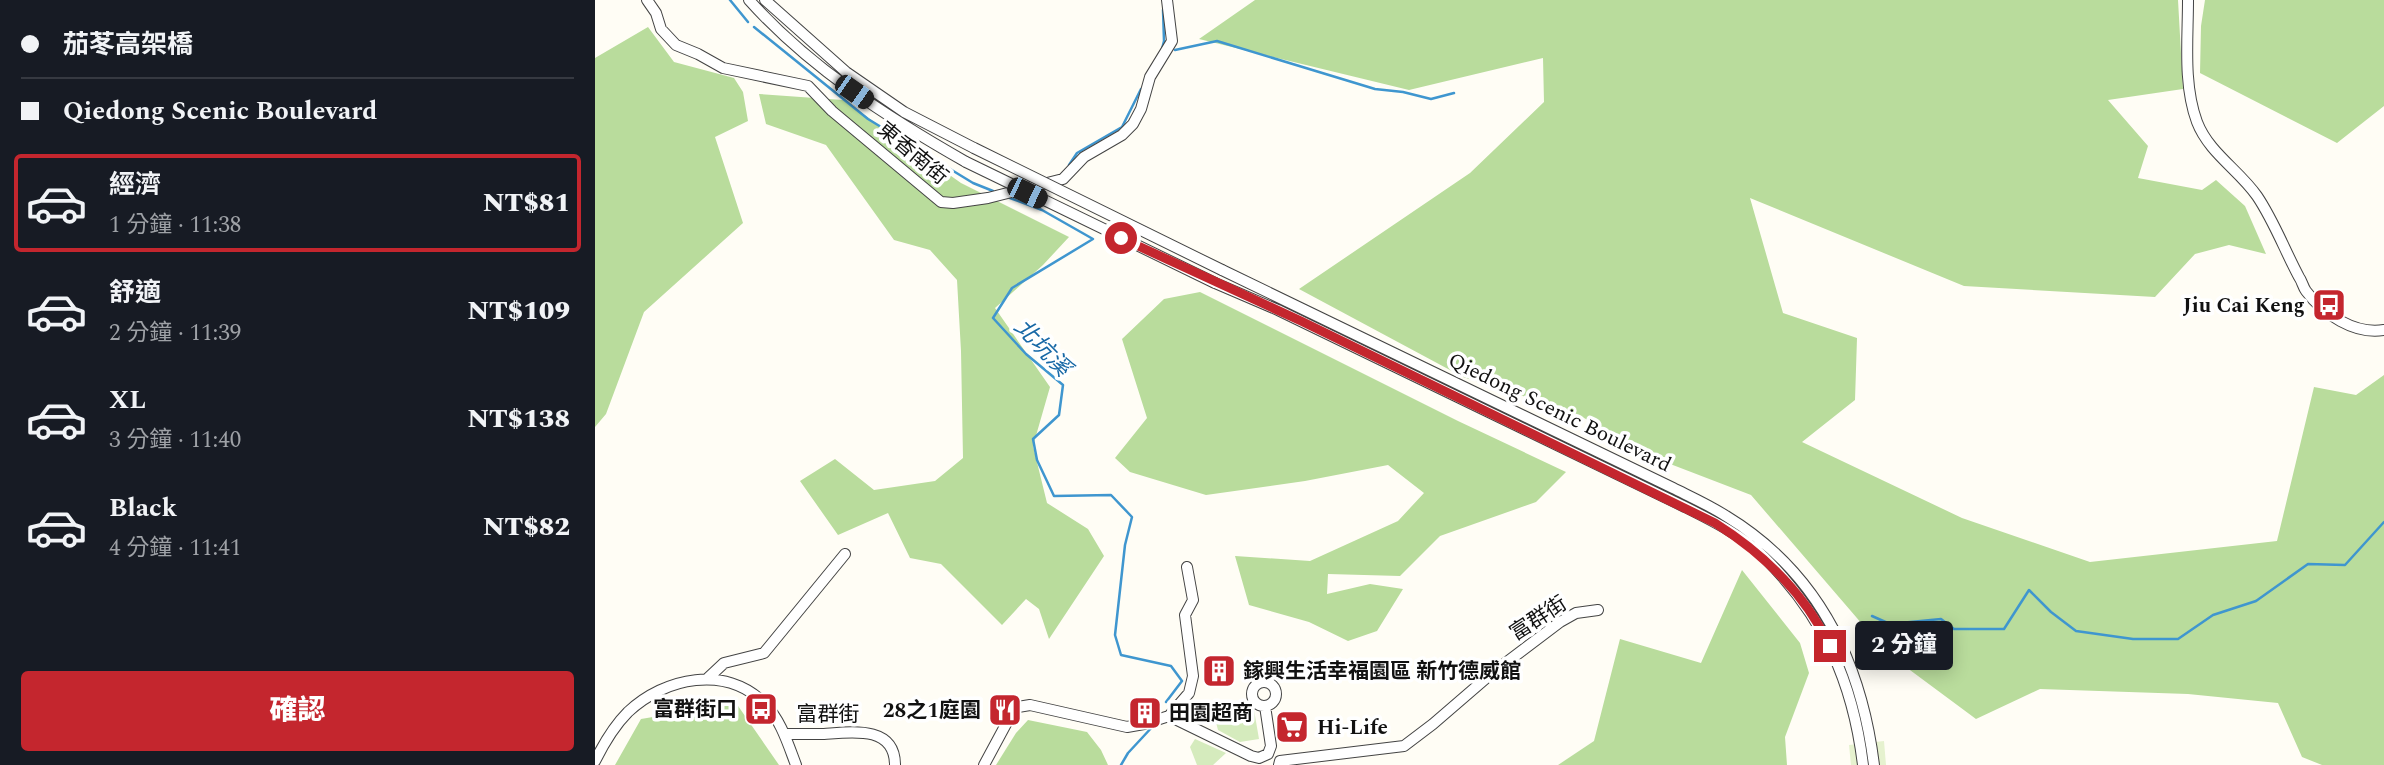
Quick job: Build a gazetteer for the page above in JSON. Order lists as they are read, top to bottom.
{
  "streets": {
    "street": ["東香南街", "Qiedong Scenic Boulevard", "富群街"]
  },
  "water": ["北坑溪"],
  "places": {
    "bus stop": ["Jiu Cai Keng", "富群街口"],
    "building": ["鎵興生活幸福園區 新竹德威館", "田園超商"],
    "restaurant": ["28之1庭園"],
    "supermarket": ["Hi-Life"]
  },
  "page": {
    "banner": ["茄苳高架橋", "Qiedong Scenic Boulevard"],
    "list": [
      {
        "name": "經濟",
        "note": "1 分鐘 · 11:38",
        "value": "NT$81"
      },
      {
        "name": "舒適",
        "note": "2 分鐘 · 11:39",
        "value": "NT$109"
      },
      {
        "name": "XL",
        "note": "3 分鐘 · 11:40",
        "value": "NT$138"
      },
      {
        "name": "Black",
        "note": "4 分鐘 · 11:41",
        "value": "NT$82"
      }
    ],
    "bubble": "2 分鐘",
    "buttons": "確認"
  }
}
